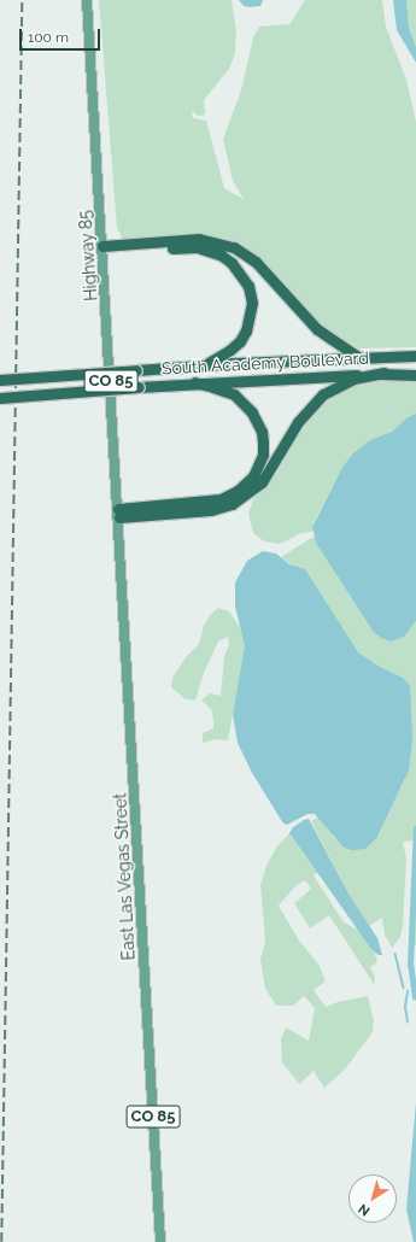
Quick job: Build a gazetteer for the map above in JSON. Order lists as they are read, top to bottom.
{
  "streets": {
    "highway": ["South Academy Boulevard"],
    "main road": ["Highway 85", "CO 85", "East Las Vegas Street"]
  },
  "crossings": [
    ["Highway 85", "East Las Vegas Street"]
  ],
  "scale_bar": "100 m",
  "north": "bottom left"
}
